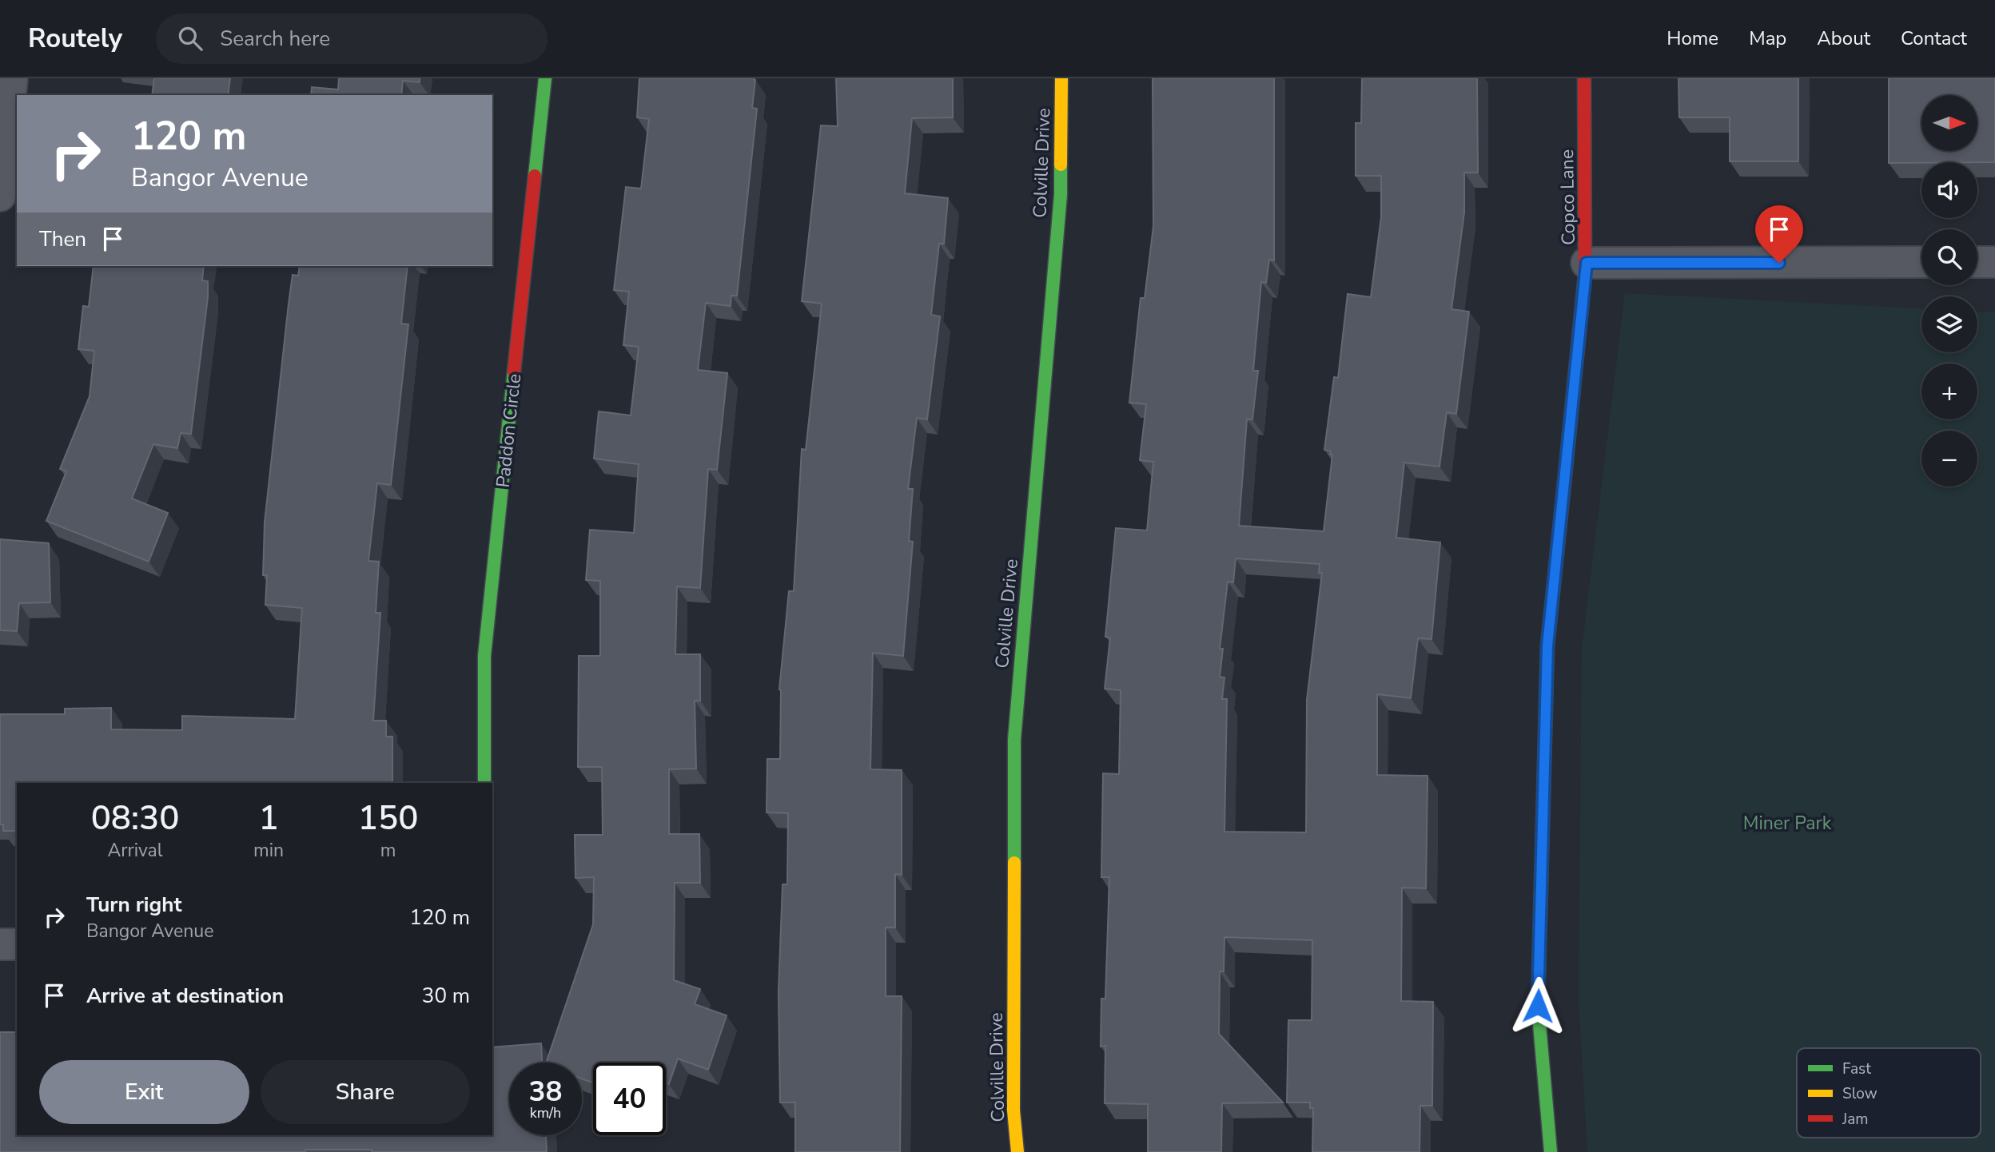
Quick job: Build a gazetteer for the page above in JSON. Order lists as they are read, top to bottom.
{
  "streets": {
    "street": ["Colville Drive", "Copco Lane", "Paddon Circle"]
  },
  "parks": ["Miner Park"],
  "legend": ["Fast", "Slow", "Jam"],
  "north": "right",
  "page": {
    "header": "Routely",
    "search": "Search here",
    "nav": [
      "Home",
      "Map",
      "About",
      "Contact"
    ],
    "map_buttons": ["+", "−"],
    "turn": ["120 m", "Bangor Avenue"],
    "then": "Then",
    "eta": [
      "08:30",
      "Arrival",
      "1",
      "min",
      "150",
      "m"
    ],
    "list": [
      {
        "name": "Turn right",
        "note": "Bangor Avenue",
        "value": "120 m"
      },
      {
        "name": "Arrive at destination",
        "value": "30 m"
      }
    ],
    "buttons": ["Exit", "Share"],
    "speed": "38 km/h",
    "limit": "40"
  }
}
